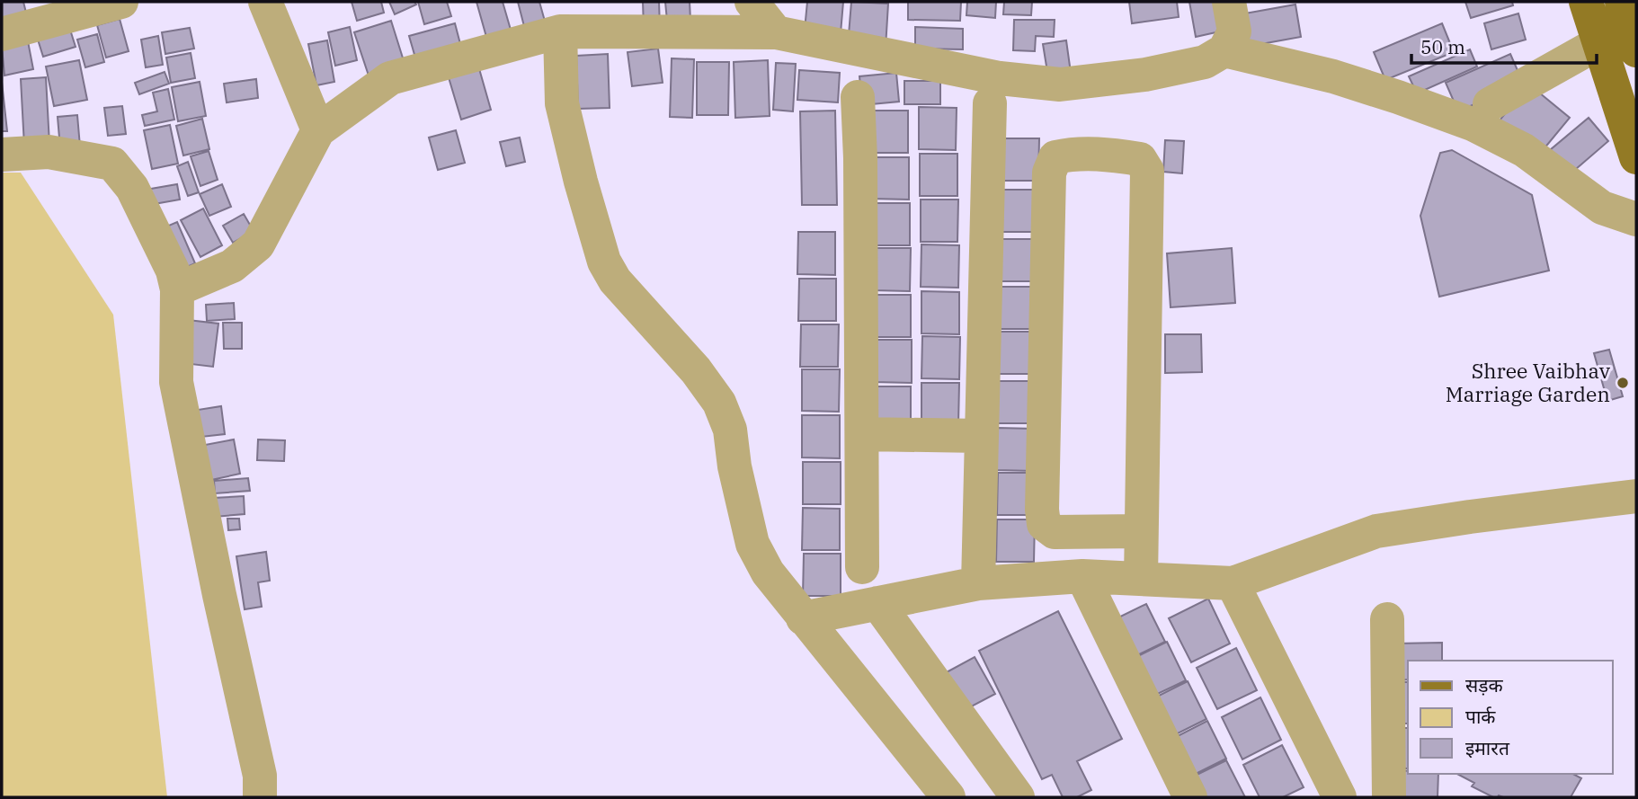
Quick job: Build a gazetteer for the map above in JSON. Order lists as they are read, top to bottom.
{
  "places": ["Shree Vaibhav Marriage Garden"],
  "legend": ["सड़क", "पार्क", "इमारत"],
  "scale_bar": "50 m"
}
